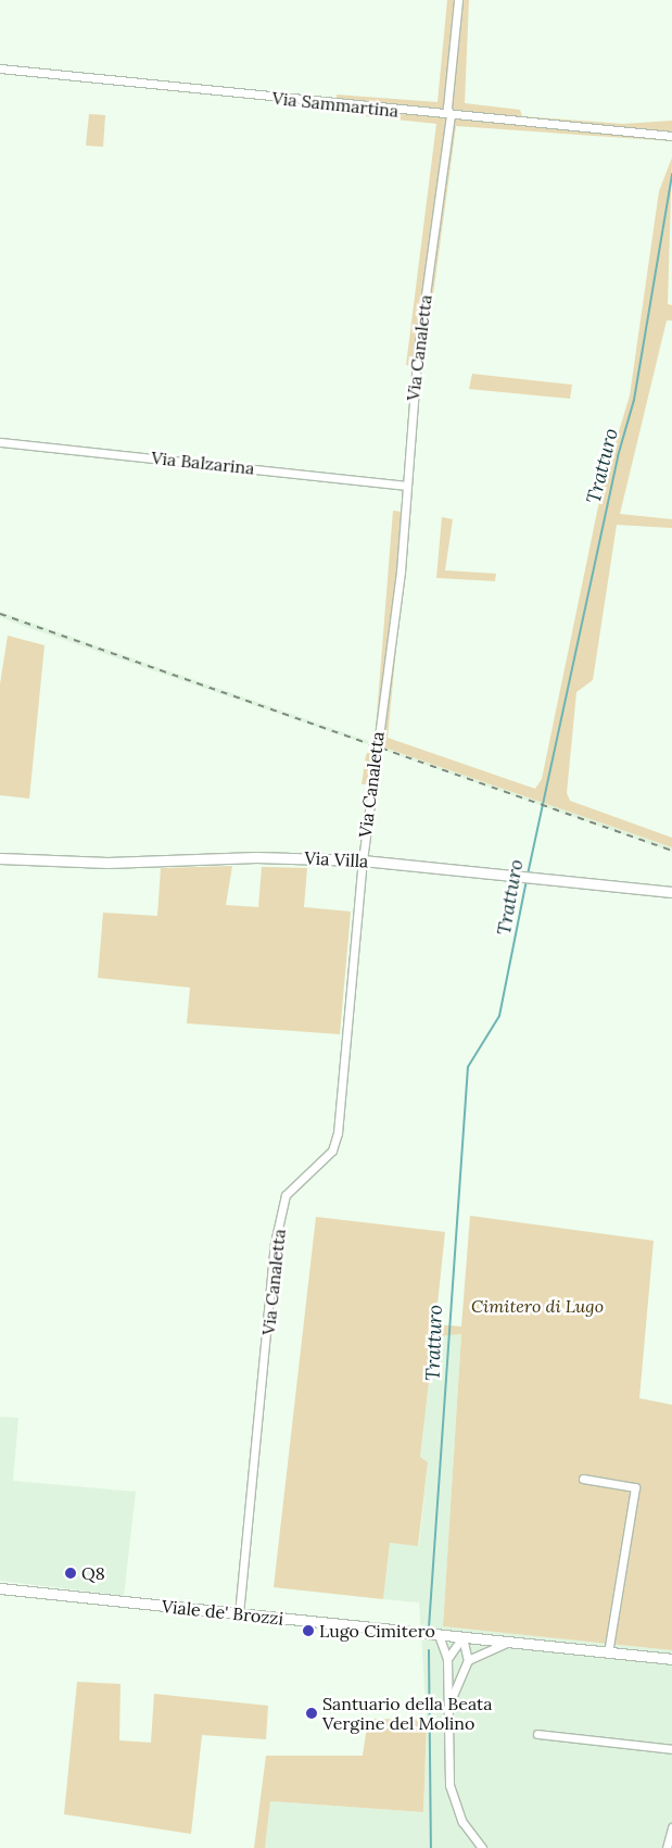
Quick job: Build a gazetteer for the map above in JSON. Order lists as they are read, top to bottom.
{
  "streets": {
    "street": [
      "Via Sammartina",
      "Via Canaletta",
      "Via Balzarina",
      "Via Villa",
      "Viale de' Brozzi"
    ]
  },
  "crossings": [
    ["Via Sammartina", "Via Canaletta"],
    ["Via Canaletta", "Via Balzarina"],
    ["Via Canaletta", "Via Villa"],
    ["Via Canaletta", "Viale de' Brozzi"]
  ],
  "water": ["Tratturo"],
  "parks": ["Cimitero di Lugo"],
  "places": ["Q8", "Lugo Cimitero", "Santuario della Beata Vergine del Molino"]
}
